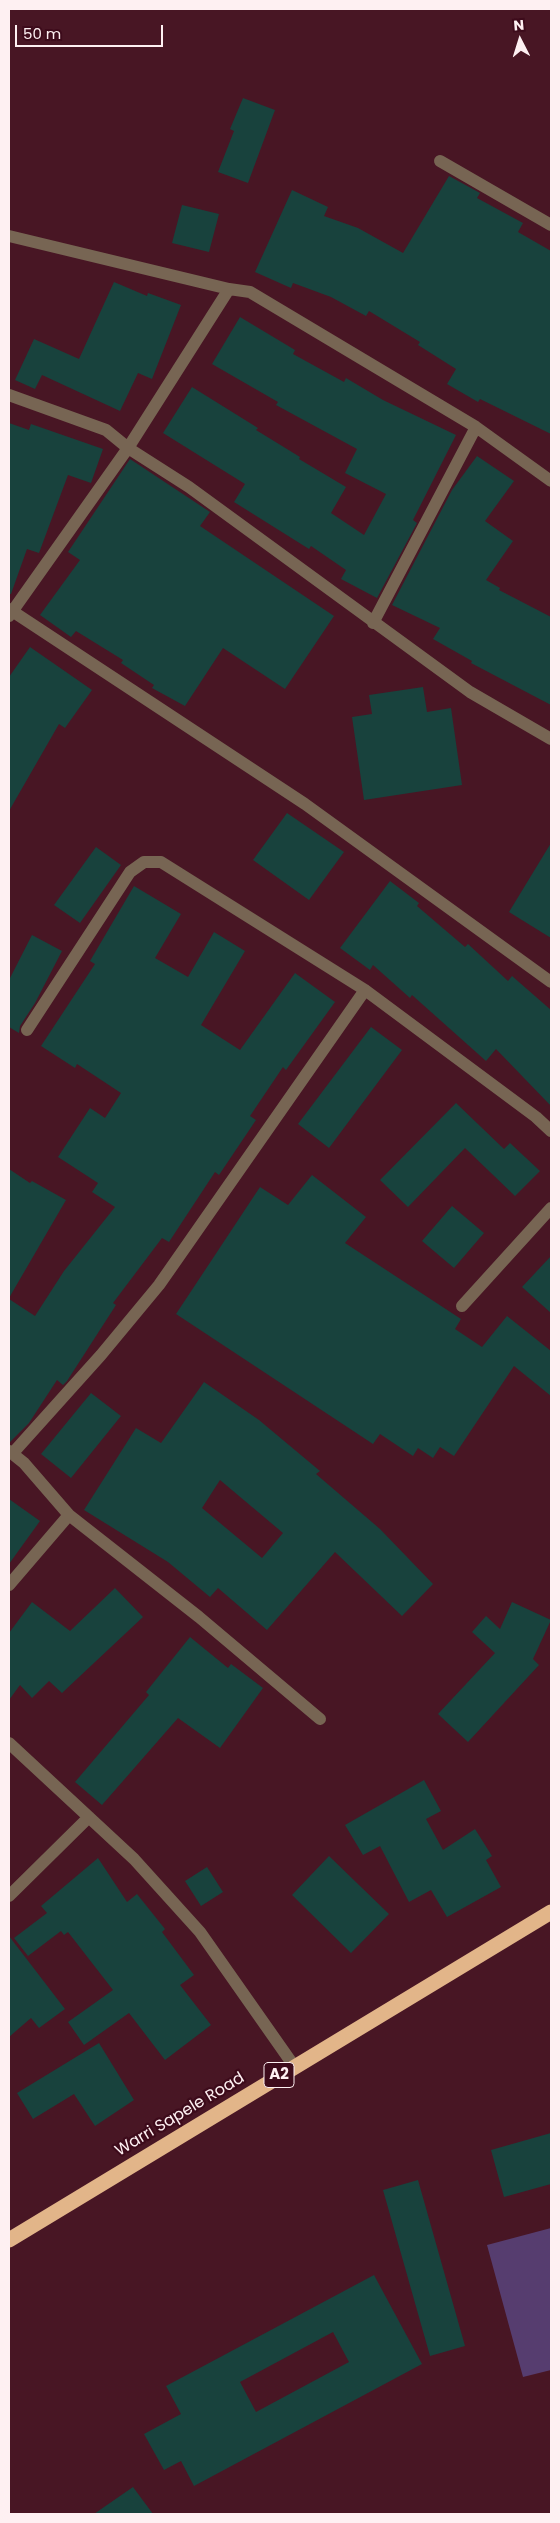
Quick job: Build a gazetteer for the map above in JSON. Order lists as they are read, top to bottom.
{
  "streets": {
    "highway": ["A2", "Warri Sapele Road"]
  },
  "scale_bar": "50 m",
  "north": "top"
}
